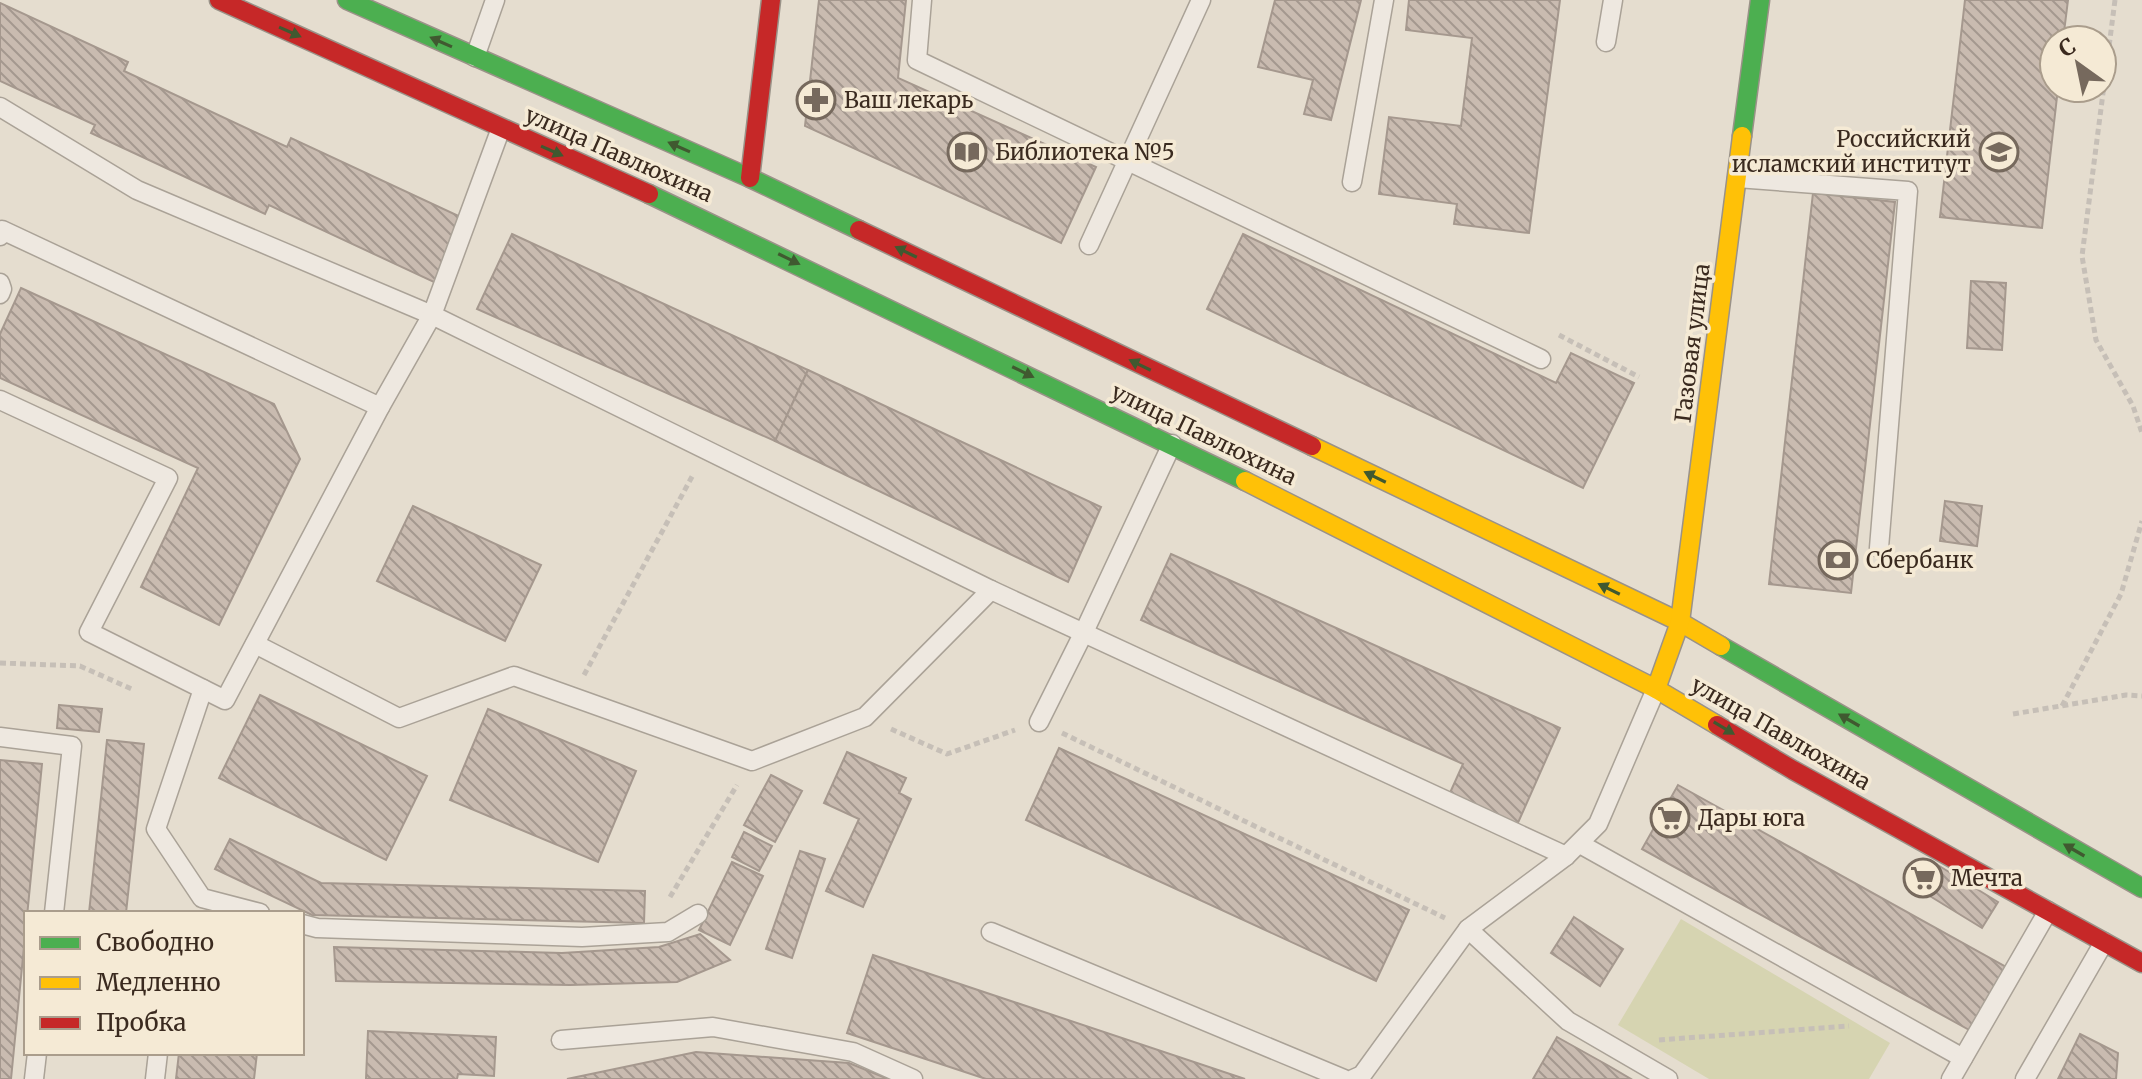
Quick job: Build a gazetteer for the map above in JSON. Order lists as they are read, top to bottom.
{
  "streets": {
    "main road": ["улица Павлюхина", "Газовая улица"]
  },
  "crossings": [
    ["улица Павлюхина", "Газовая улица"]
  ],
  "places": {
    "pharmacy": ["Ваш лекарь"],
    "library": ["Библиотека №5"],
    "school or university": ["Российский исламский институт"],
    "bank": ["Сбербанк"],
    "supermarket": ["Дары юга", "Мечта"]
  },
  "legend": ["Свободно", "Медленно", "Пробка"],
  "north": "top left"
}
